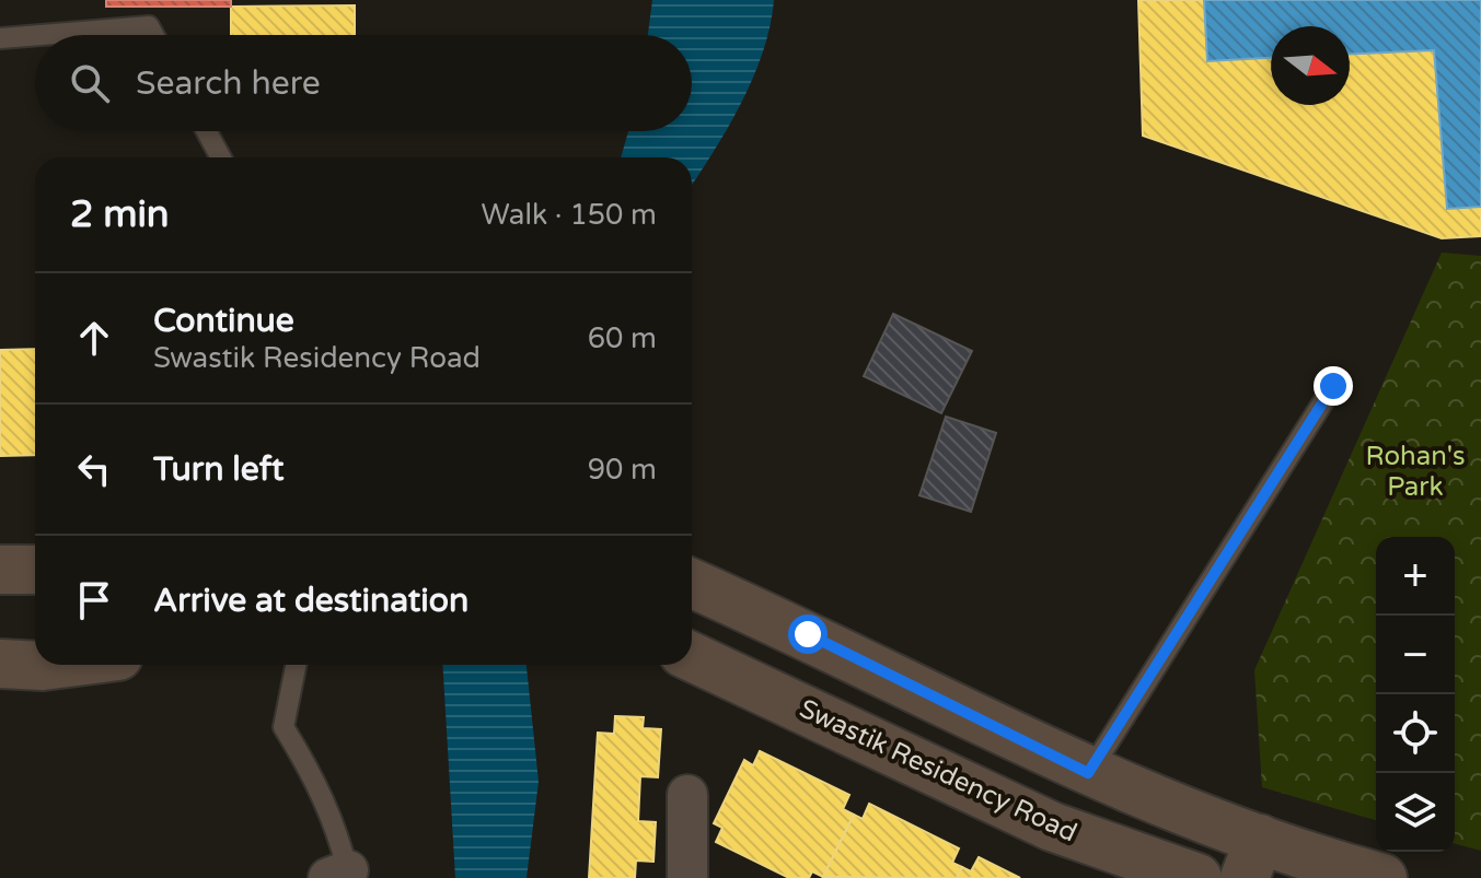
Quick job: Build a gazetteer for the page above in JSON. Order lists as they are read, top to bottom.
{
  "streets": {
    "main road": ["Swastik Residency Road"]
  },
  "parks": ["Rohan's Park"],
  "north": "right",
  "page": {
    "search": "Search here",
    "heading": ["2 min", "Walk · 150 m"],
    "list": [
      ["Continue", "Swastik Residency Road", "60 m"],
      ["Turn left", "90 m"],
      "Arrive at destination"
    ],
    "map_buttons": ["+", "−"]
  }
}
